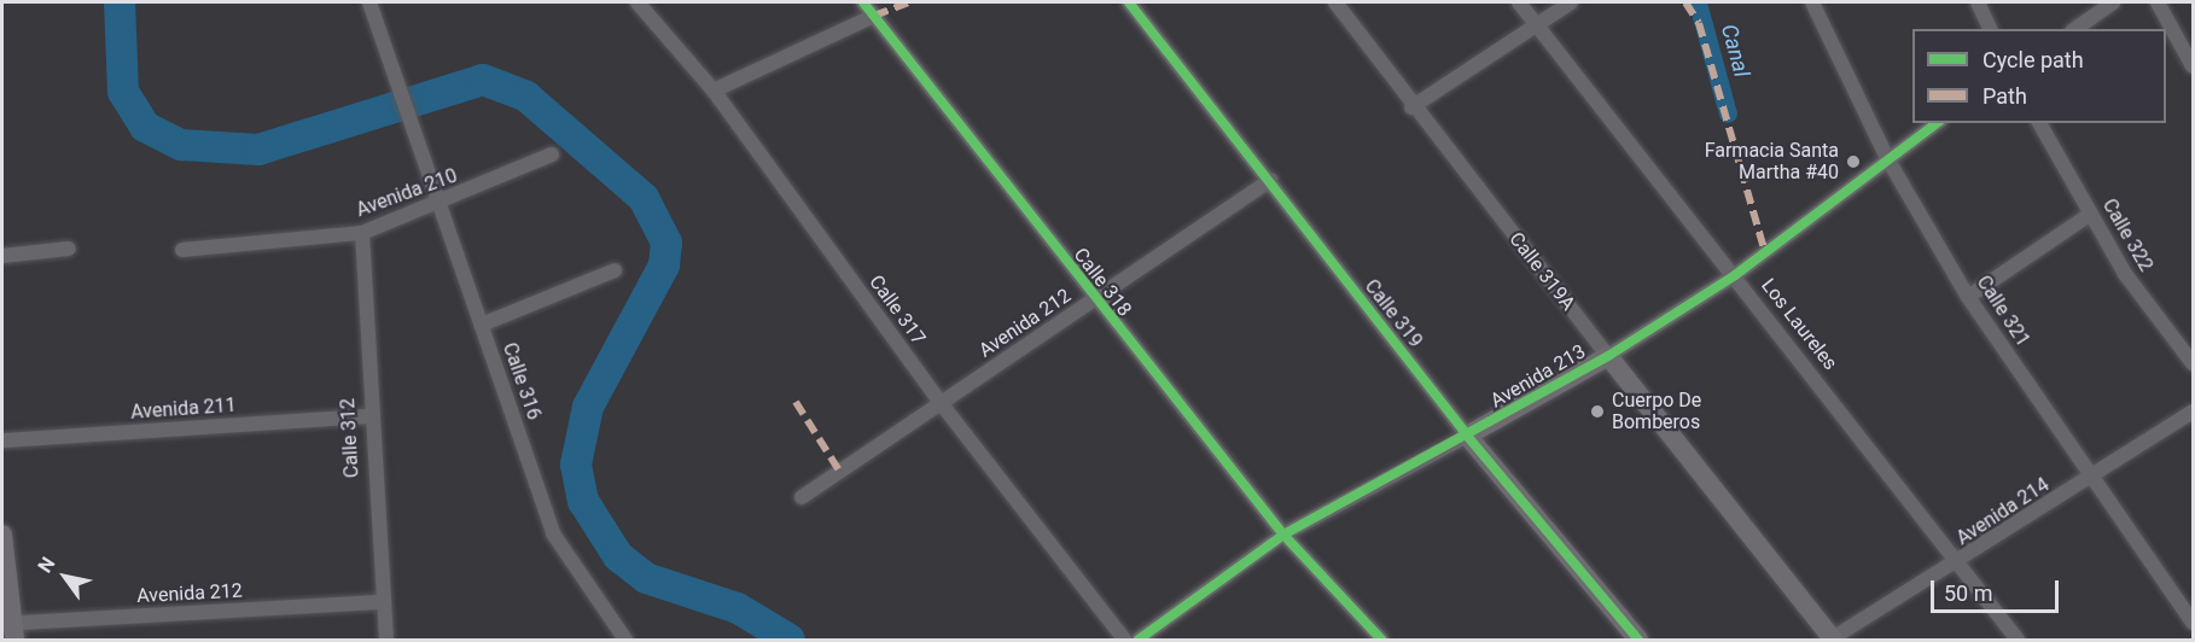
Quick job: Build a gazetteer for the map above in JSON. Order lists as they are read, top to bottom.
{
  "streets": {
    "street": [
      "Avenida 210",
      "Calle 322",
      "Calle 319A",
      "Calle 318",
      "Calle 317",
      "Calle 321",
      "Calle 319",
      "Avenida 212",
      "Los Laureles",
      "Avenida 213",
      "Calle 316",
      "Avenida 211",
      "Calle 312",
      "Avenida 214"
    ]
  },
  "crossings": [
    ["Avenida 210", "Calle 316"],
    ["Avenida 210", "Calle 312"],
    ["Calle 319A", "Avenida 213"],
    ["Calle 319A", "Avenida 214"],
    ["Calle 318", "Avenida 212"],
    ["Calle 318", "Avenida 213"],
    ["Calle 317", "Avenida 212"],
    ["Calle 321", "Avenida 213"],
    ["Calle 321", "Avenida 214"],
    ["Calle 319", "Avenida 212"],
    ["Calle 319", "Avenida 213"],
    ["Avenida 212", "Calle 312"],
    ["Los Laureles", "Avenida 213"],
    ["Los Laureles", "Avenida 214"],
    ["Avenida 211", "Calle 312"]
  ],
  "water": ["Canal"],
  "places": ["Farmacia Santa Martha #40", "Cuerpo De Bomberos"],
  "legend": ["Cycle path", "Path"],
  "scale_bar": "50 m",
  "north": "top left"
}
